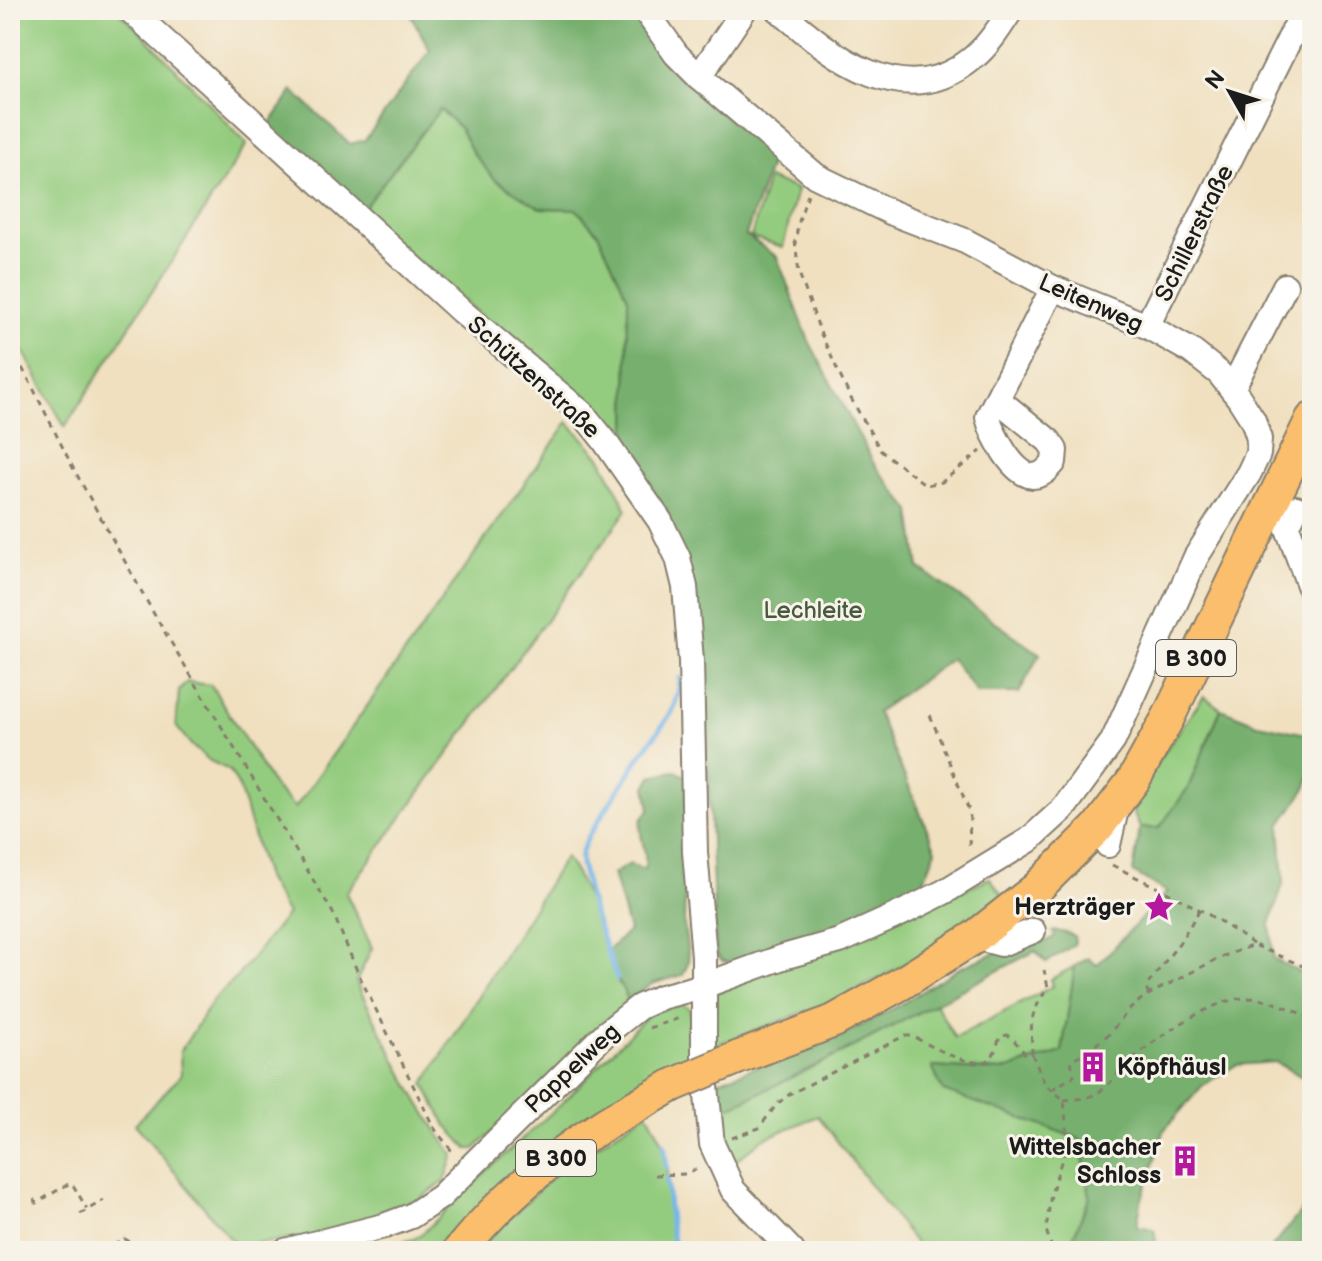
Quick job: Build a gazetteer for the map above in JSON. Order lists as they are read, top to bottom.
{
  "streets": {
    "main road": ["B 300"],
    "street": [
      "Schillerstraße",
      "Leitenweg",
      "Schützenstraße",
      "Pappelweg"
    ]
  },
  "crossings": [
    ["Schillerstraße", "Leitenweg"],
    ["Leitenweg", "Pappelweg"],
    ["Schützenstraße", "Pappelweg"]
  ],
  "parks": ["Lechleite"],
  "places": {
    "place": ["Herzträger"],
    "building": ["Köpfhäusl", "Wittelsbacher Schloss"]
  },
  "north": "top left"
}
